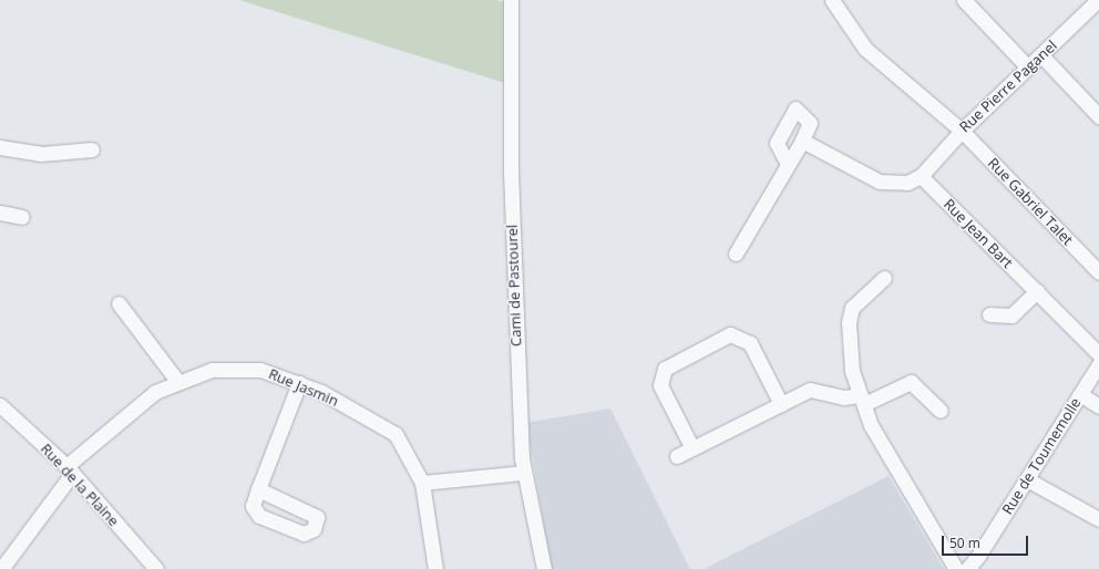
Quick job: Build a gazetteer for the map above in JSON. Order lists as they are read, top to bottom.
{
  "streets": {
    "street": [
      "Rue Pierre Paganel",
      "Rue Gabriel Talet",
      "Rue Jean Bart",
      "Cami de Pastourel",
      "Rue Jasmin",
      "Rue de Toumemolle",
      "Rue de la Plaine"
    ]
  },
  "crossings": [
    ["Rue Pierre Paganel", "Rue Gabriel Talet"],
    ["Rue Pierre Paganel", "Rue Jean Bart"],
    ["Rue Jasmin", "Rue de la Plaine"]
  ],
  "scale_bar": "50 m"
}
